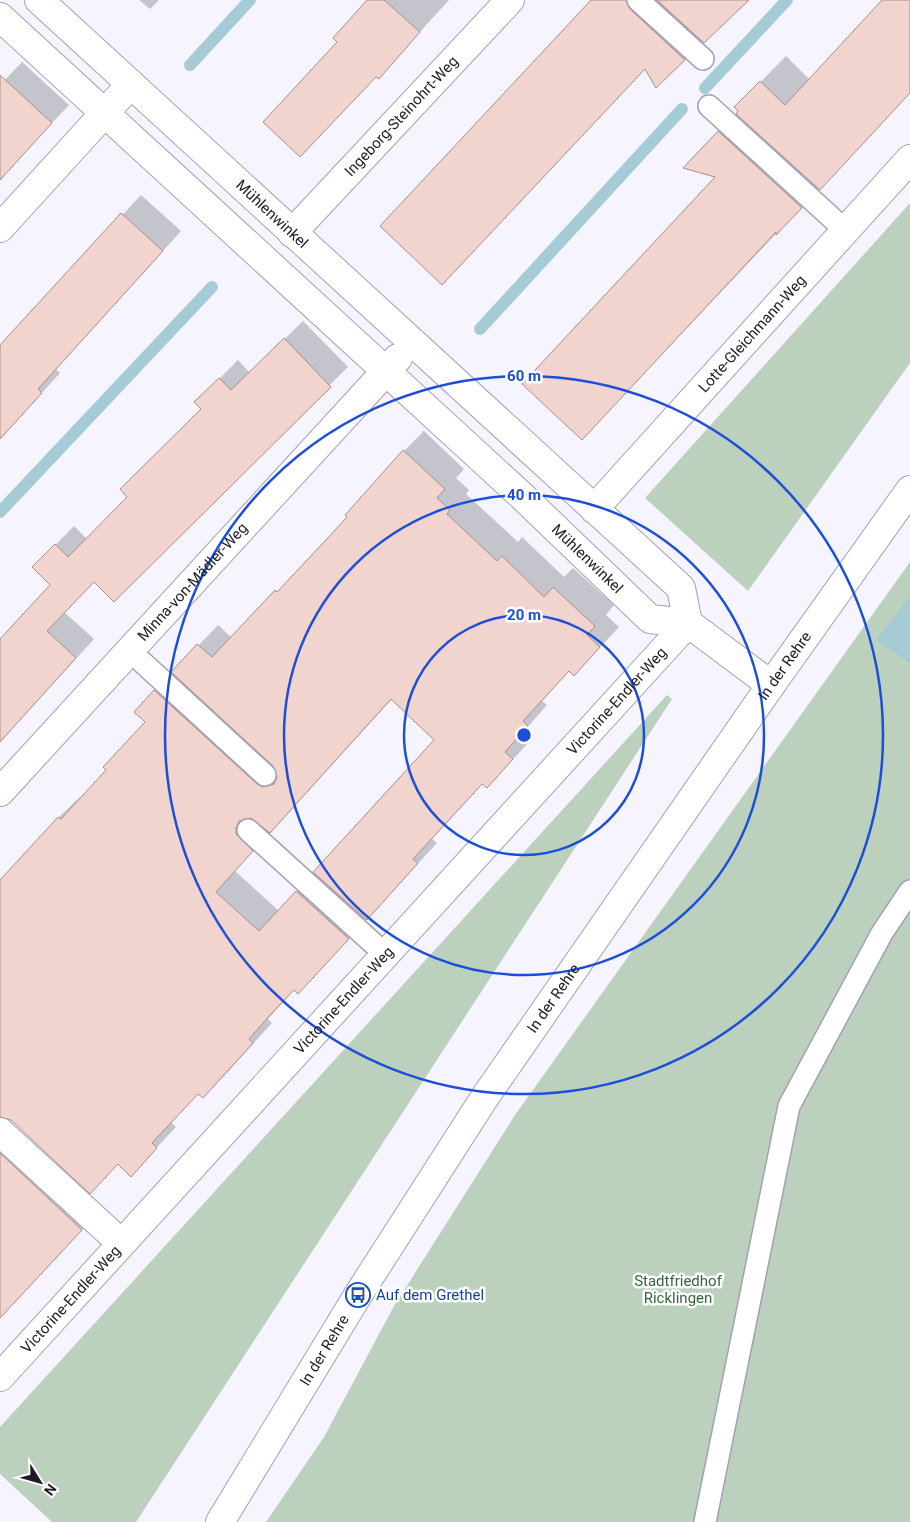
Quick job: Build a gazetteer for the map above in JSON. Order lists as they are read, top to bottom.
{
  "streets": {
    "street": [
      "Ingeborg-Steinohrt-Weg",
      "Mühlenwinkel",
      "Lotte-Gleichmann-Weg",
      "Minna-von-Mädler-Weg",
      "In der Rehre",
      "Victorine-Endler-Weg"
    ]
  },
  "crossings": [
    ["Ingeborg-Steinohrt-Weg", "Mühlenwinkel"],
    ["Mühlenwinkel", "Lotte-Gleichmann-Weg"],
    ["Mühlenwinkel", "Minna-von-Mädler-Weg"],
    ["Mühlenwinkel", "Victorine-Endler-Weg"]
  ],
  "parks": ["Stadtfriedhof Ricklingen"],
  "places": {
    "bus stop": ["Auf dem Grethel"]
  },
  "north": "bottom right",
  "rings": ["60 m", "40 m", "20 m"]
}
